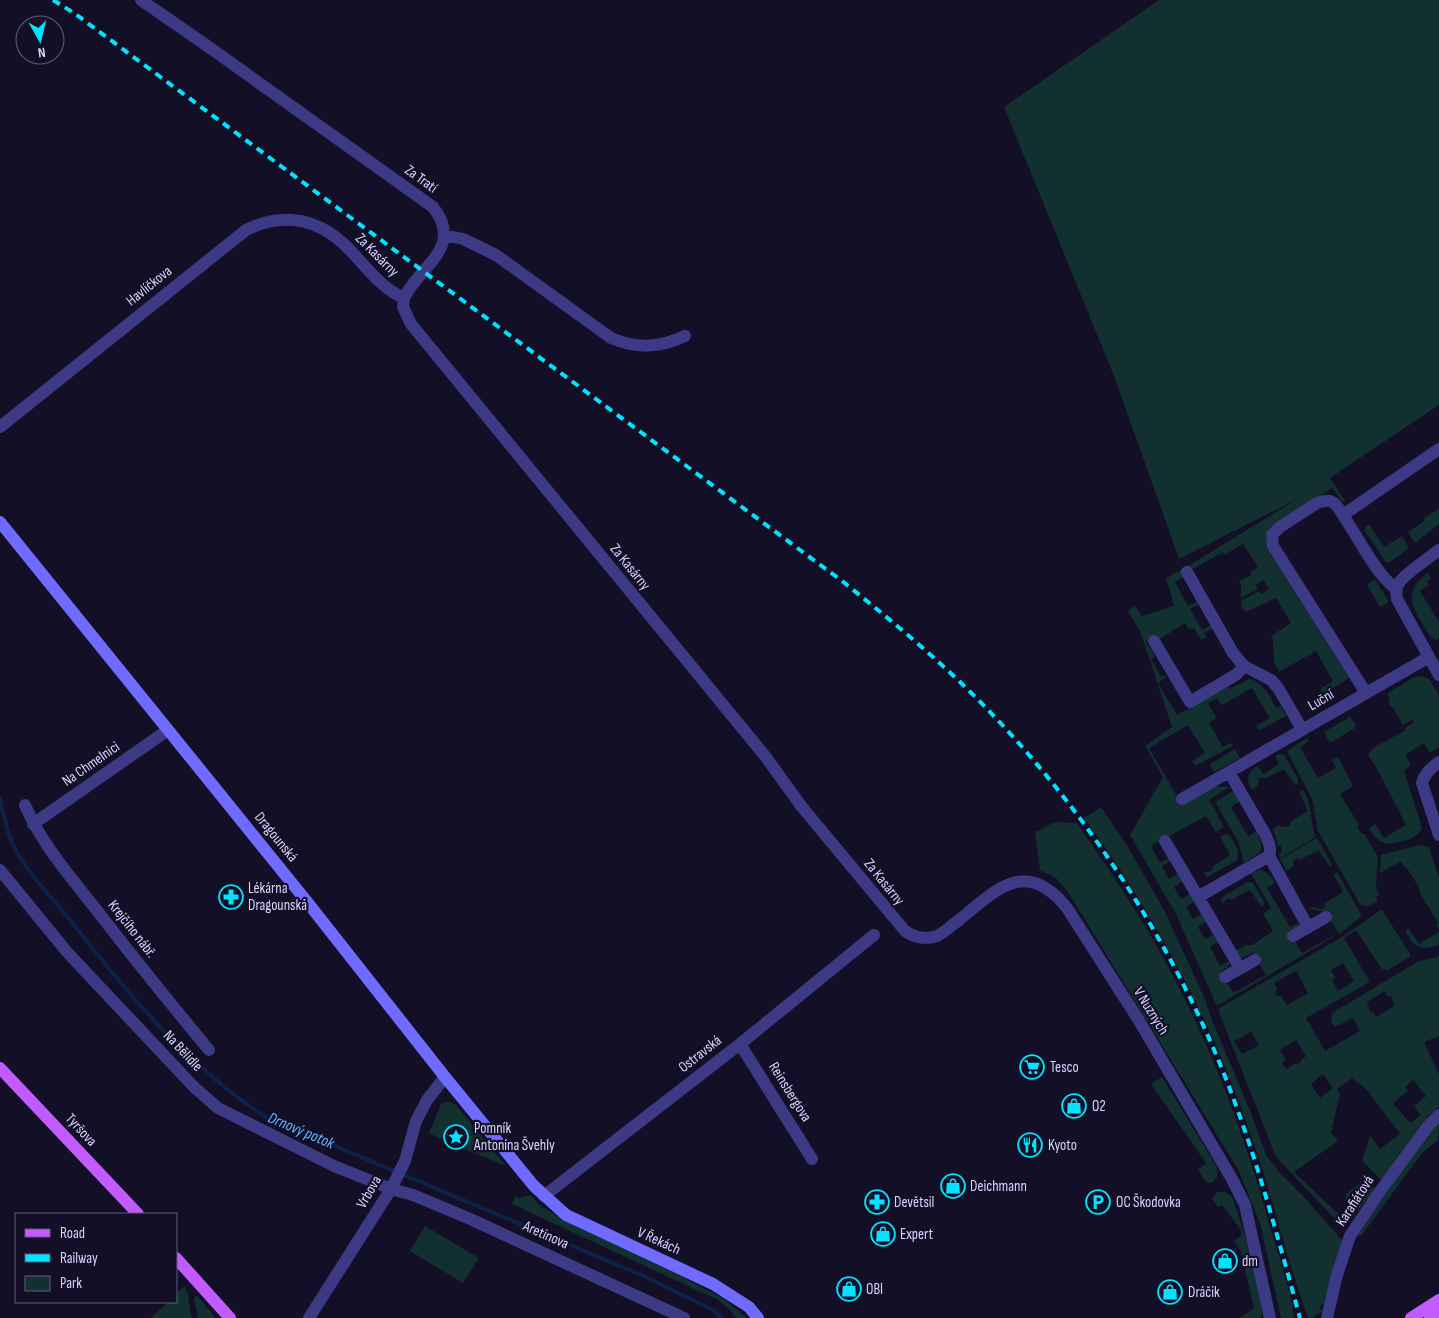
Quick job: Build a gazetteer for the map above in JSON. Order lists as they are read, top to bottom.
{
  "streets": {
    "main road": ["Tyršova"],
    "street": [
      "Za Tratí",
      "Za Kasárny",
      "Havlíčkova",
      "Luční",
      "Na Chmelnici",
      "Dragounská",
      "Krejčího nábř.",
      "V Nuzných",
      "Na Bělidle",
      "Ostravská",
      "Reinsbergova",
      "Vrbova",
      "Karafiátová",
      "Aretinova",
      "V Řekách"
    ]
  },
  "crossings": [
    ["Za Kasárny", "Havlíčkova"],
    ["Za Kasárny", "V Nuzných"],
    ["Na Chmelnici", "Dragounská"],
    ["Na Chmelnici", "Krejčího nábř."],
    ["Dragounská", "Ostravská"],
    ["Dragounská", "Vrbova"],
    ["Dragounská", "V Řekách"],
    ["Na Bělidle", "Vrbova"],
    ["Na Bělidle", "Aretinova"],
    ["Ostravská", "Reinsbergova"],
    ["Ostravská", "V Řekách"],
    ["Vrbova", "Aretinova"]
  ],
  "water": ["Drnový potok"],
  "places": {
    "pharmacy": ["Lékárna Dragounská", "Devětsil"],
    "supermarket": ["Tesco"],
    "shop": [
      "O2",
      "Deichmann",
      "Expert",
      "dm",
      "OBI",
      "Dráčik"
    ],
    "place": ["Pomník Antonína Švehly"],
    "restaurant": ["Kyoto"],
    "parking": ["OC Škodovka"]
  },
  "legend": ["Road", "Railway", "Park"],
  "north": "bottom"
}
